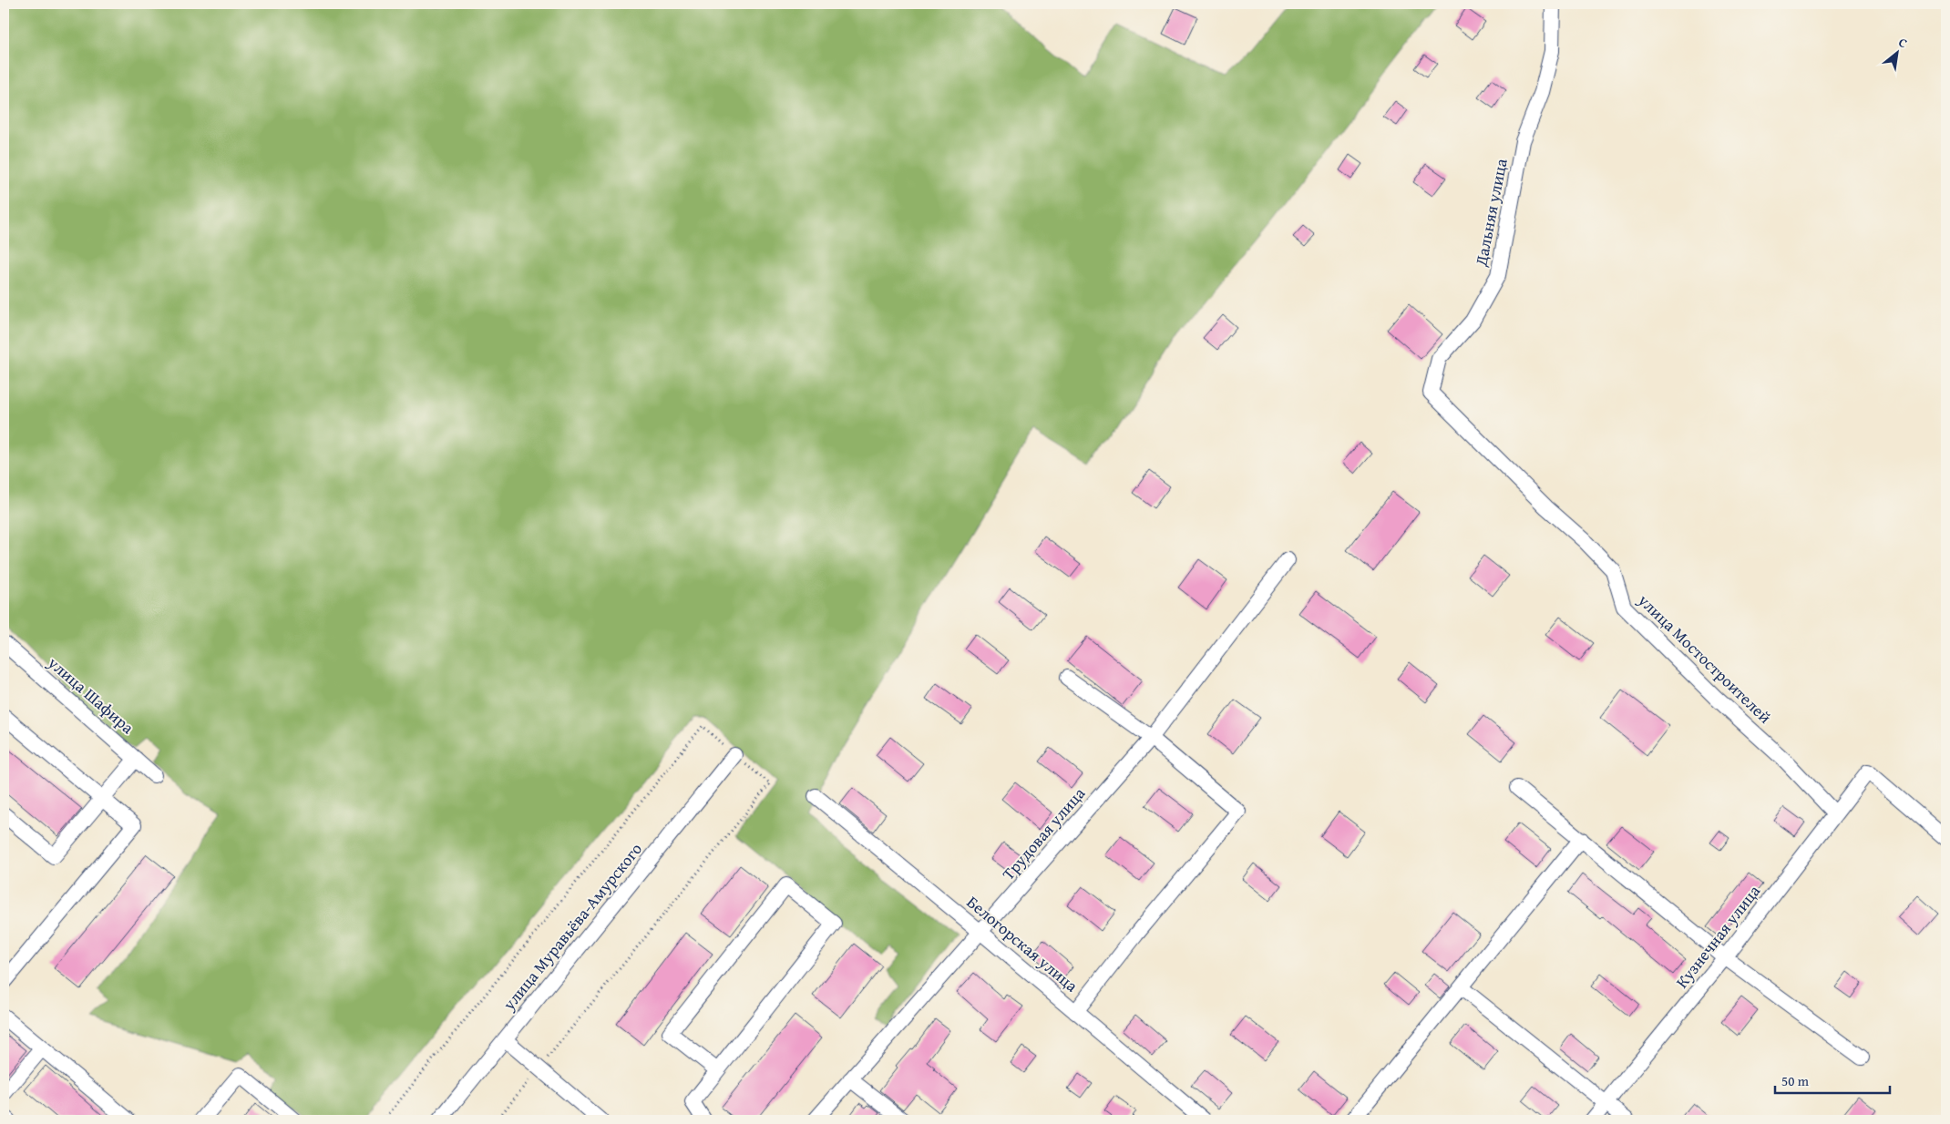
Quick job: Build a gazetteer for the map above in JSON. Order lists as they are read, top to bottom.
{
  "streets": {
    "street": [
      "Дальняя улица",
      "улица Мостостроителей",
      "улица Шафира",
      "Трудовая улица",
      "улица Муравьёва-Амурского",
      "Кузнечная улица",
      "Белогорская улица"
    ]
  },
  "crossings": [
    ["Дальняя улица", "улица Мостостроителей"],
    ["улица Мостостроителей", "Кузнечная улица"],
    ["Трудовая улица", "Белогорская улица"]
  ],
  "scale_bar": "50 m",
  "north": "top right"
}
